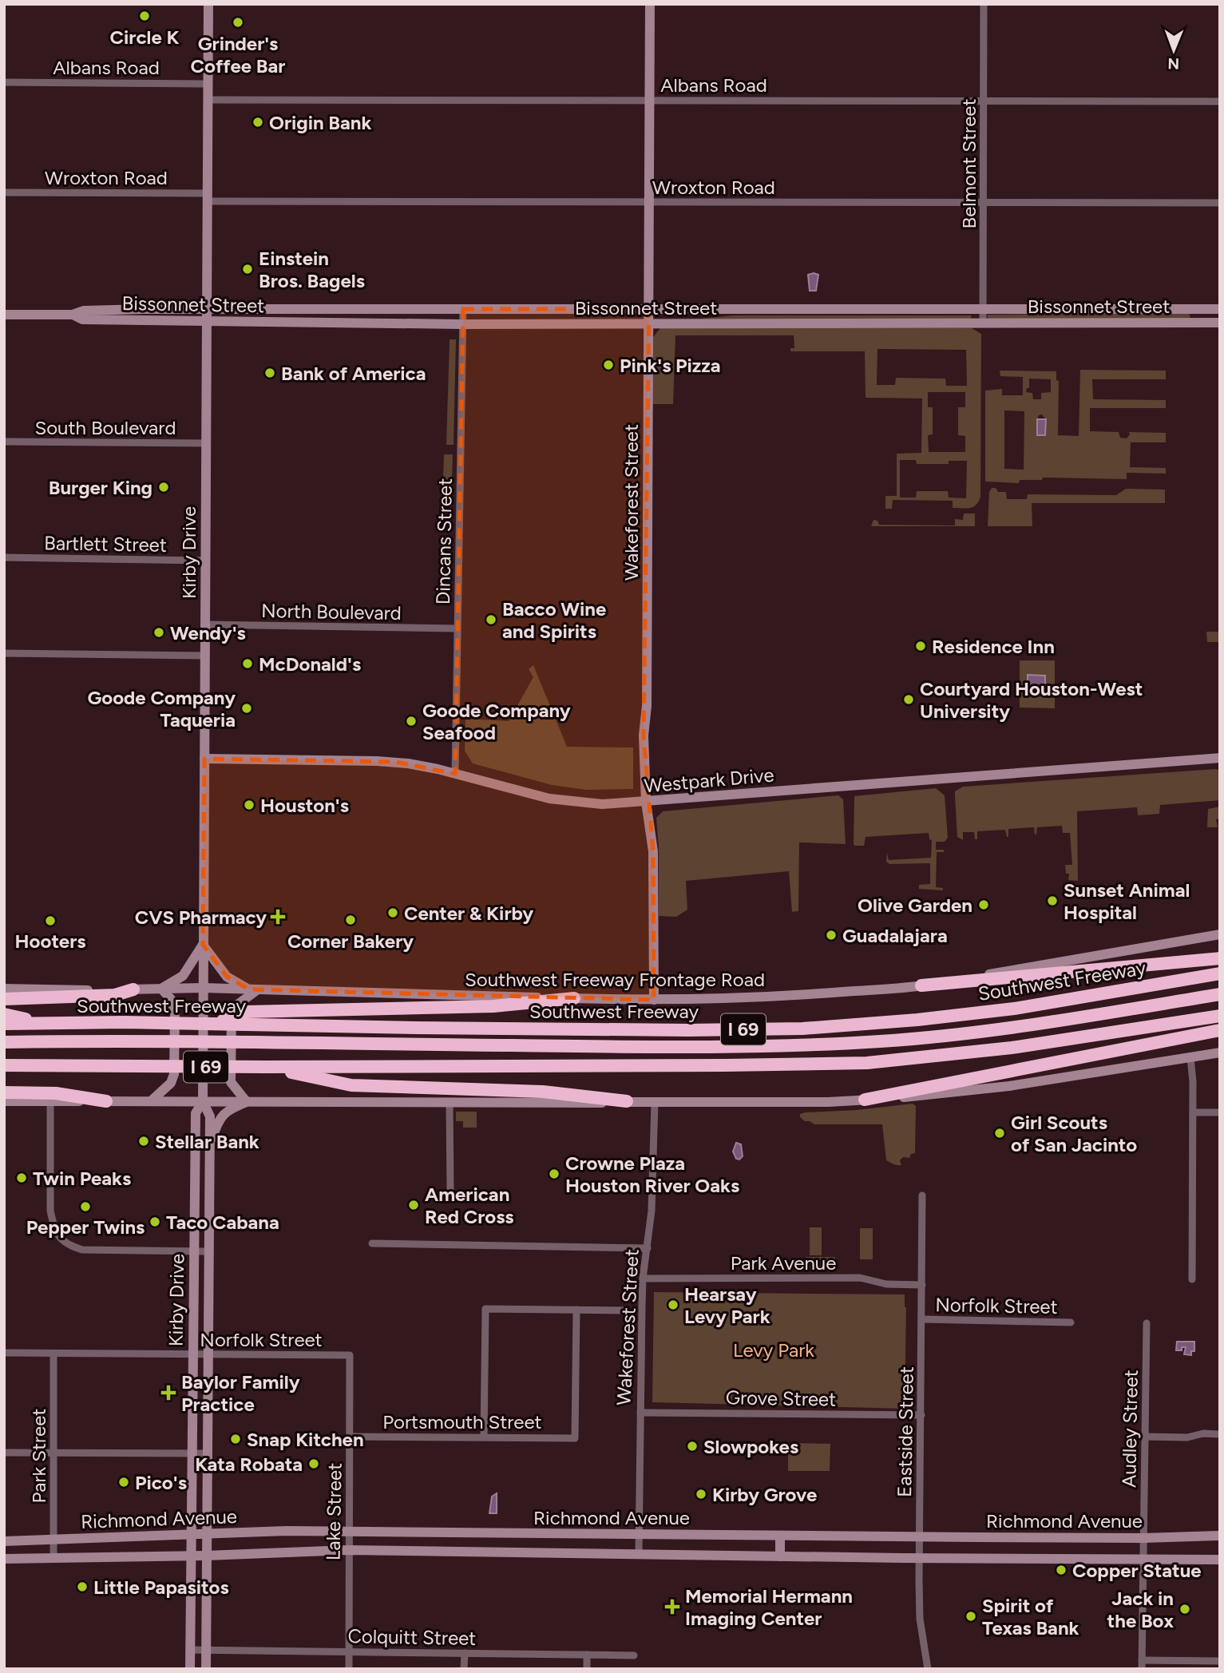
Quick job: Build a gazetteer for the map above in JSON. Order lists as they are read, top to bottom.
{
  "streets": {
    "highway": ["Southwest Freeway", "I 69"],
    "main road": [
      "Bissonnet Street",
      "Wakeforest Street",
      "Kirby Drive",
      "Westpark Drive",
      "Southwest Freeway Frontage Road",
      "Richmond Avenue"
    ],
    "street": [
      "Albans Road",
      "Belmont Street",
      "Wroxton Road",
      "South Boulevard",
      "Dincans Street",
      "Bartlett Street",
      "North Boulevard",
      "Park Avenue",
      "Norfolk Street",
      "Grove Street",
      "Portsmouth Street",
      "Audley Street",
      "Eastside Street",
      "Park Street",
      "Lake Street",
      "Colquitt Street"
    ]
  },
  "crossings": [
    ["Albans Road", "Belmont Street"],
    ["Albans Road", "Wakeforest Street"],
    ["Albans Road", "Kirby Drive"],
    ["Belmont Street", "Wroxton Road"],
    ["Belmont Street", "Bissonnet Street"],
    ["Wroxton Road", "Wakeforest Street"],
    ["Wroxton Road", "Kirby Drive"],
    ["Bissonnet Street", "Wakeforest Street"],
    ["Bissonnet Street", "Dincans Street"],
    ["Bissonnet Street", "Kirby Drive"],
    ["South Boulevard", "Kirby Drive"],
    ["Wakeforest Street", "Westpark Drive"],
    ["Wakeforest Street", "Southwest Freeway Frontage Road"],
    ["Wakeforest Street", "Park Avenue"],
    ["Wakeforest Street", "Grove Street"],
    ["Wakeforest Street", "Richmond Avenue"],
    ["Dincans Street", "North Boulevard"],
    ["Dincans Street", "Westpark Drive"],
    ["Bartlett Street", "Kirby Drive"],
    ["Kirby Drive", "North Boulevard"],
    ["Kirby Drive", "Westpark Drive"],
    ["Kirby Drive", "Southwest Freeway Frontage Road"],
    ["Kirby Drive", "Norfolk Street"],
    ["Kirby Drive", "Richmond Avenue"],
    ["Kirby Drive", "Colquitt Street"],
    ["Park Avenue", "Eastside Street"],
    ["Norfolk Street", "Eastside Street"],
    ["Norfolk Street", "Park Street"],
    ["Norfolk Street", "Lake Street"],
    ["Grove Street", "Eastside Street"],
    ["Portsmouth Street", "Lake Street"],
    ["Audley Street", "Richmond Avenue"],
    ["Eastside Street", "Richmond Avenue"],
    ["Park Street", "Richmond Avenue"],
    ["Lake Street", "Richmond Avenue"],
    ["Lake Street", "Colquitt Street"]
  ],
  "parks": ["Levy Park"],
  "places": {
    "other": [
      "Circle K",
      "Grinder's Coffee Bar",
      "Origin Bank",
      "Einstein Bros. Bagels",
      "Pink's Pizza",
      "Bank of America",
      "Burger King",
      "Bacco Wine and Spirits",
      "Wendy's",
      "Residence Inn",
      "McDonald's",
      "Courtyard Houston-West University",
      "Goode Company Taqueria",
      "Goode Company Seafood",
      "Houston's",
      "Sunset Animal Hospital",
      "Olive Garden",
      "Center & Kirby",
      "Corner Bakery",
      "Hooters",
      "Guadalajara",
      "Girl Scouts of San Jacinto",
      "Stellar Bank",
      "Crowne Plaza Houston River Oaks",
      "Twin Peaks",
      "American Red Cross",
      "Pepper Twins",
      "Taco Cabana",
      "Hearsay Levy Park",
      "Snap Kitchen",
      "Slowpokes",
      "Kata Robata",
      "Pico's",
      "Kirby Grove",
      "Copper Statue",
      "Little Papasitos",
      "Jack in the Box",
      "Spirit of Texas Bank"
    ],
    "health": ["CVS Pharmacy", "Baylor Family Practice", "Memorial Hermann Imaging Center"]
  },
  "north": "bottom"
}
